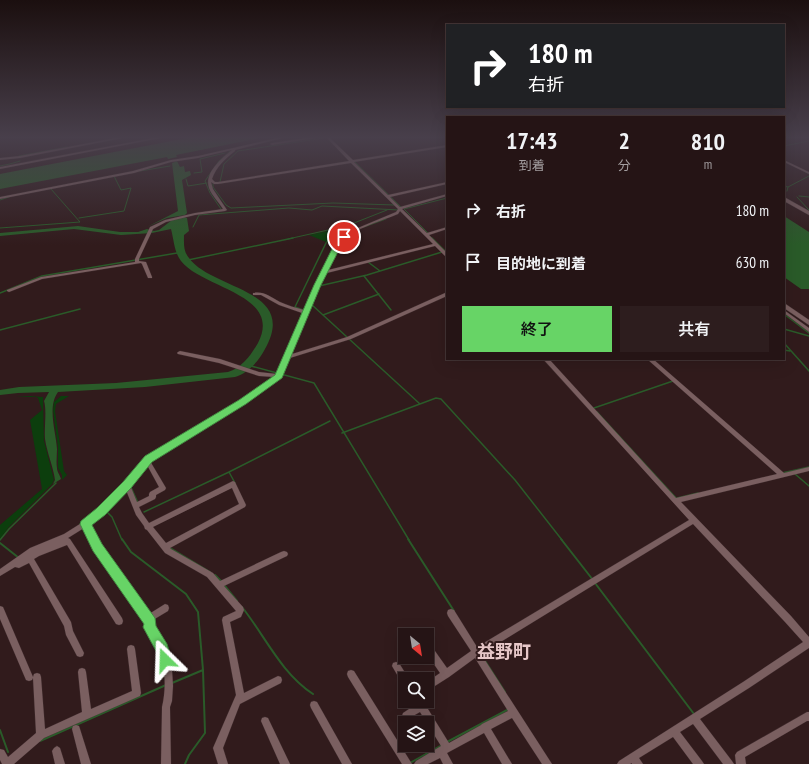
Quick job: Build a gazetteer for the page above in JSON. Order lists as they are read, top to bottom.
{
  "districts": ["益野町"],
  "north": "bottom right",
  "page": {
    "turn": ["180 m", "右折"],
    "eta": [
      "17:43",
      "到着",
      "2",
      "分",
      "810",
      "m"
    ],
    "list": [
      {
        "name": "右折",
        "value": "180 m"
      },
      {
        "name": "目的地に到着",
        "value": "630 m"
      }
    ],
    "buttons": ["終了", "共有"]
  }
}
